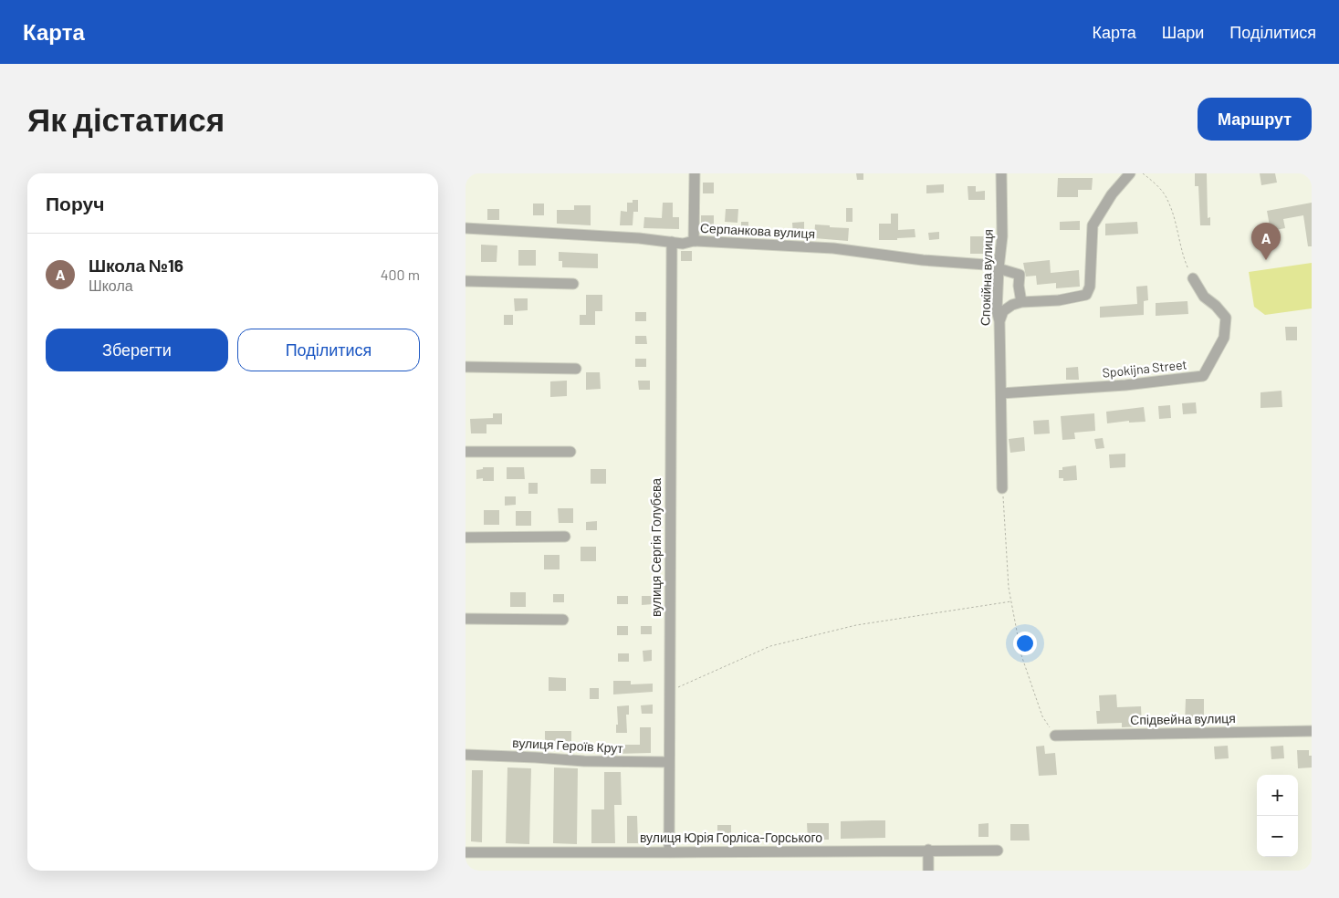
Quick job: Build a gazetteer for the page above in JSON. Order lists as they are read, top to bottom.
{
  "streets": {
    "street": [
      "Серпанкова вулиця",
      "Спокійна вулиця",
      "Spokijna Street",
      "вулиця Сергія Голубєва",
      "Спідвейна вулиця",
      "вулиця Героїв Крут",
      "вулиця Юрія Горліса-Горського"
    ]
  },
  "crossings": [
    ["Серпанкова вулиця", "Спокійна вулиця"],
    ["Серпанкова вулиця", "вулиця Сергія Голубєва"],
    ["Спокійна вулиця", "Spokijna Street"],
    ["вулиця Сергія Голубєва", "вулиця Героїв Крут"],
    ["вулиця Сергія Голубєва", "вулиця Юрія Горліса-Горського"]
  ],
  "page": {
    "header": "Карта",
    "nav": ["Карта", "Шари", "Поділитися"],
    "buttons": [
      "Маршрут",
      ["Зберегти", "Поділитися"]
    ],
    "title": "Як дістатися",
    "heading": "Поруч",
    "pins": "A",
    "list": [
      {
        "mark": "A",
        "name": "Школа №16",
        "note": "Школа",
        "value": "400 m"
      }
    ],
    "map_buttons": ["+", "−"]
  }
}
